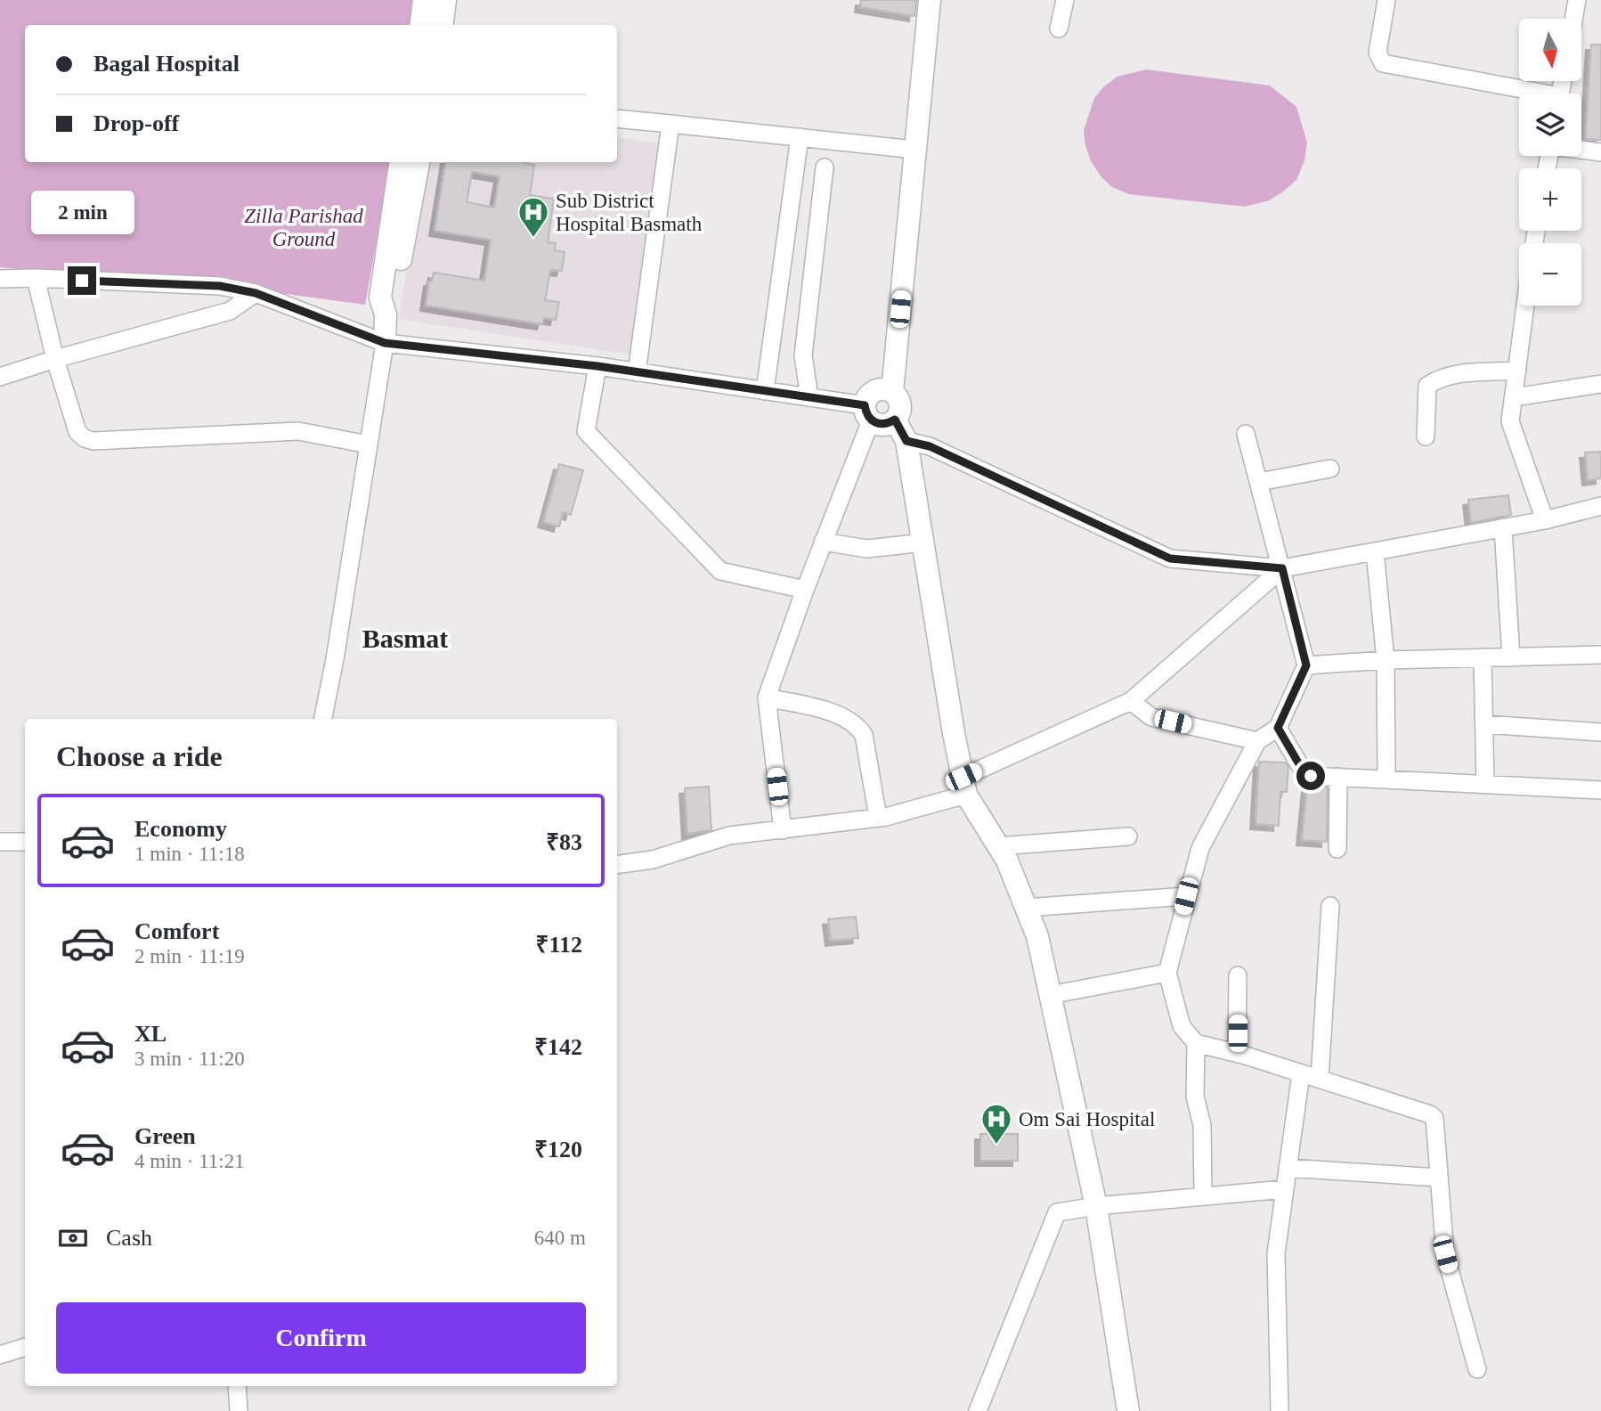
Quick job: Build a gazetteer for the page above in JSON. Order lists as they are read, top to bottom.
{
  "districts": ["Basmat"],
  "parks": ["Zilla Parishad Ground"],
  "places": {
    "hospital": ["Sub District Hospital Basmath", "Om Sai Hospital"]
  },
  "north": "bottom",
  "page": {
    "map_buttons": ["+", "−"],
    "banner": ["Bagal Hospital", "Drop-off"],
    "bubble": "2 min",
    "heading": "Choose a ride",
    "list": [
      {
        "name": "Economy",
        "note": "1 min · 11:18",
        "value": "₹83"
      },
      {
        "name": "Comfort",
        "note": "2 min · 11:19",
        "value": "₹112"
      },
      {
        "name": "XL",
        "note": "3 min · 11:20",
        "value": "₹142"
      },
      {
        "name": "Green",
        "note": "4 min · 11:21",
        "value": "₹120"
      }
    ],
    "pay": ["Cash", "640 m"],
    "buttons": "Confirm"
  }
}
